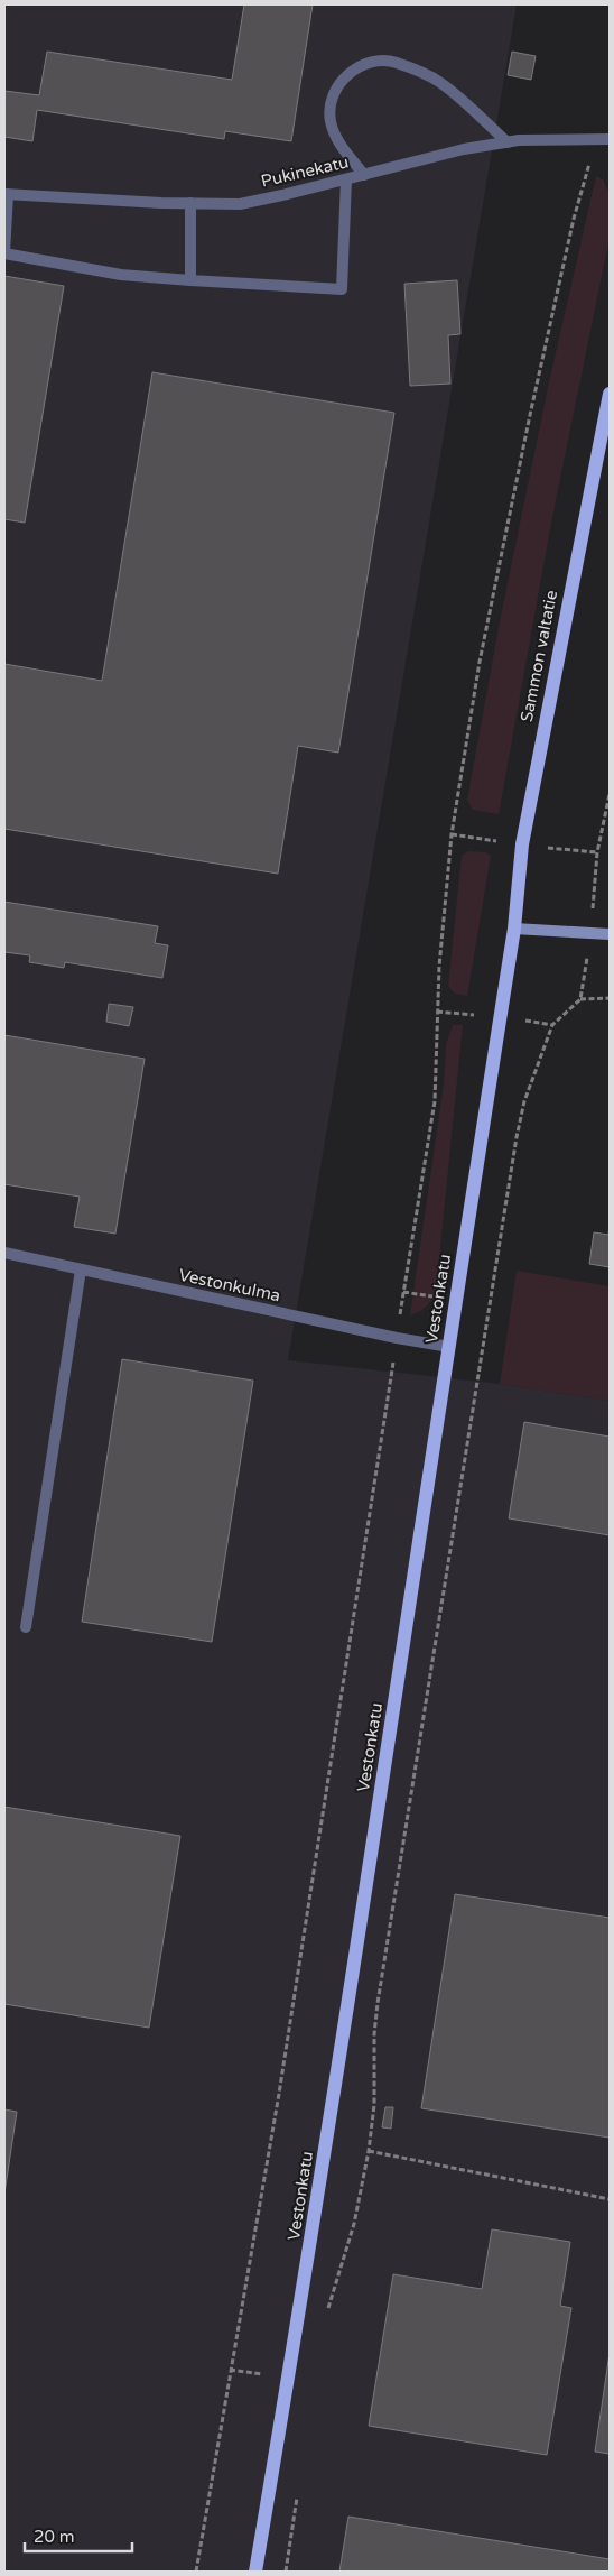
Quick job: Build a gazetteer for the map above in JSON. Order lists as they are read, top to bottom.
{
  "streets": {
    "main road": ["Sammon valtatie", "Vestonkatu"],
    "street": ["Pukinekatu", "Vestonkulma"]
  },
  "crossings": [
    ["Sammon valtatie", "Vestonkatu"],
    ["Vestonkulma", "Vestonkatu"]
  ],
  "scale_bar": "20 m"
}
